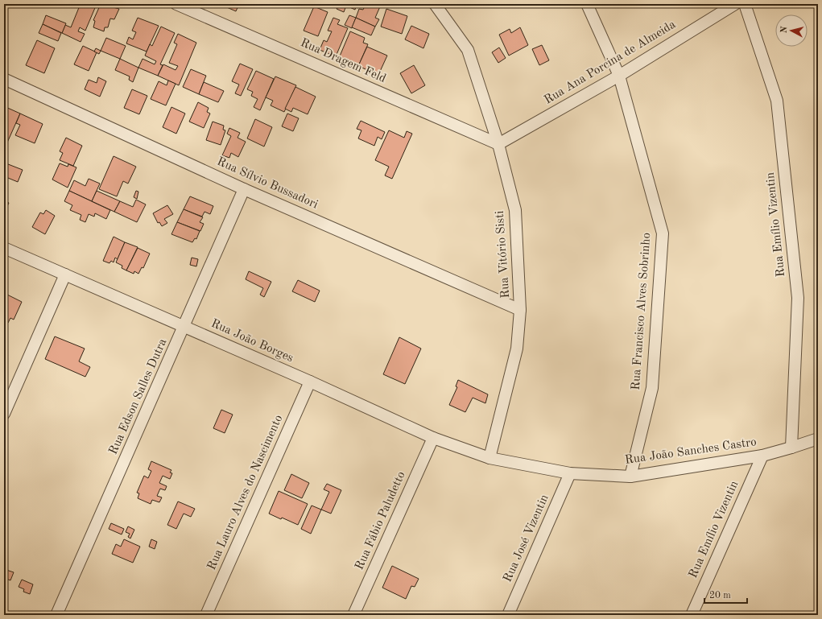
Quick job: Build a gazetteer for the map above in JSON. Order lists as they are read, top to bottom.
{
  "streets": {
    "street": [
      "Rua Dragem Feld",
      "Rua Ana Porcina de Almeida",
      "Rua Sílvio Bussadori",
      "Rua Emílio Vizentin",
      "Rua Vitório Sisti",
      "Rua Francisco Alves Sobrinho",
      "Rua João Borges",
      "Rua Edson Salles Dutra",
      "Rua João Sanches Castro",
      "Rua Lauro Alves do Nascimento",
      "Rua Fábio Paludetto",
      "Rua José Vizentin"
    ]
  },
  "crossings": [
    ["Rua Dragem Feld", "Rua Ana Porcina de Almeida"],
    ["Rua Dragem Feld", "Rua Vitório Sisti"],
    ["Rua Ana Porcina de Almeida", "Rua Vitório Sisti"],
    ["Rua Ana Porcina de Almeida", "Rua Francisco Alves Sobrinho"],
    ["Rua Sílvio Bussadori", "Rua Vitório Sisti"],
    ["Rua Sílvio Bussadori", "Rua Edson Salles Dutra"],
    ["Rua Emílio Vizentin", "Rua João Sanches Castro"],
    ["Rua Vitório Sisti", "Rua João Borges"],
    ["Rua Vitório Sisti", "Rua João Sanches Castro"],
    ["Rua Francisco Alves Sobrinho", "Rua João Sanches Castro"],
    ["Rua João Borges", "Rua Edson Salles Dutra"],
    ["Rua João Borges", "Rua João Sanches Castro"],
    ["Rua João Borges", "Rua Lauro Alves do Nascimento"],
    ["Rua João Borges", "Rua Fábio Paludetto"],
    ["Rua João Sanches Castro", "Rua José Vizentin"]
  ],
  "scale_bar": "20 m",
  "north": "left"
}
